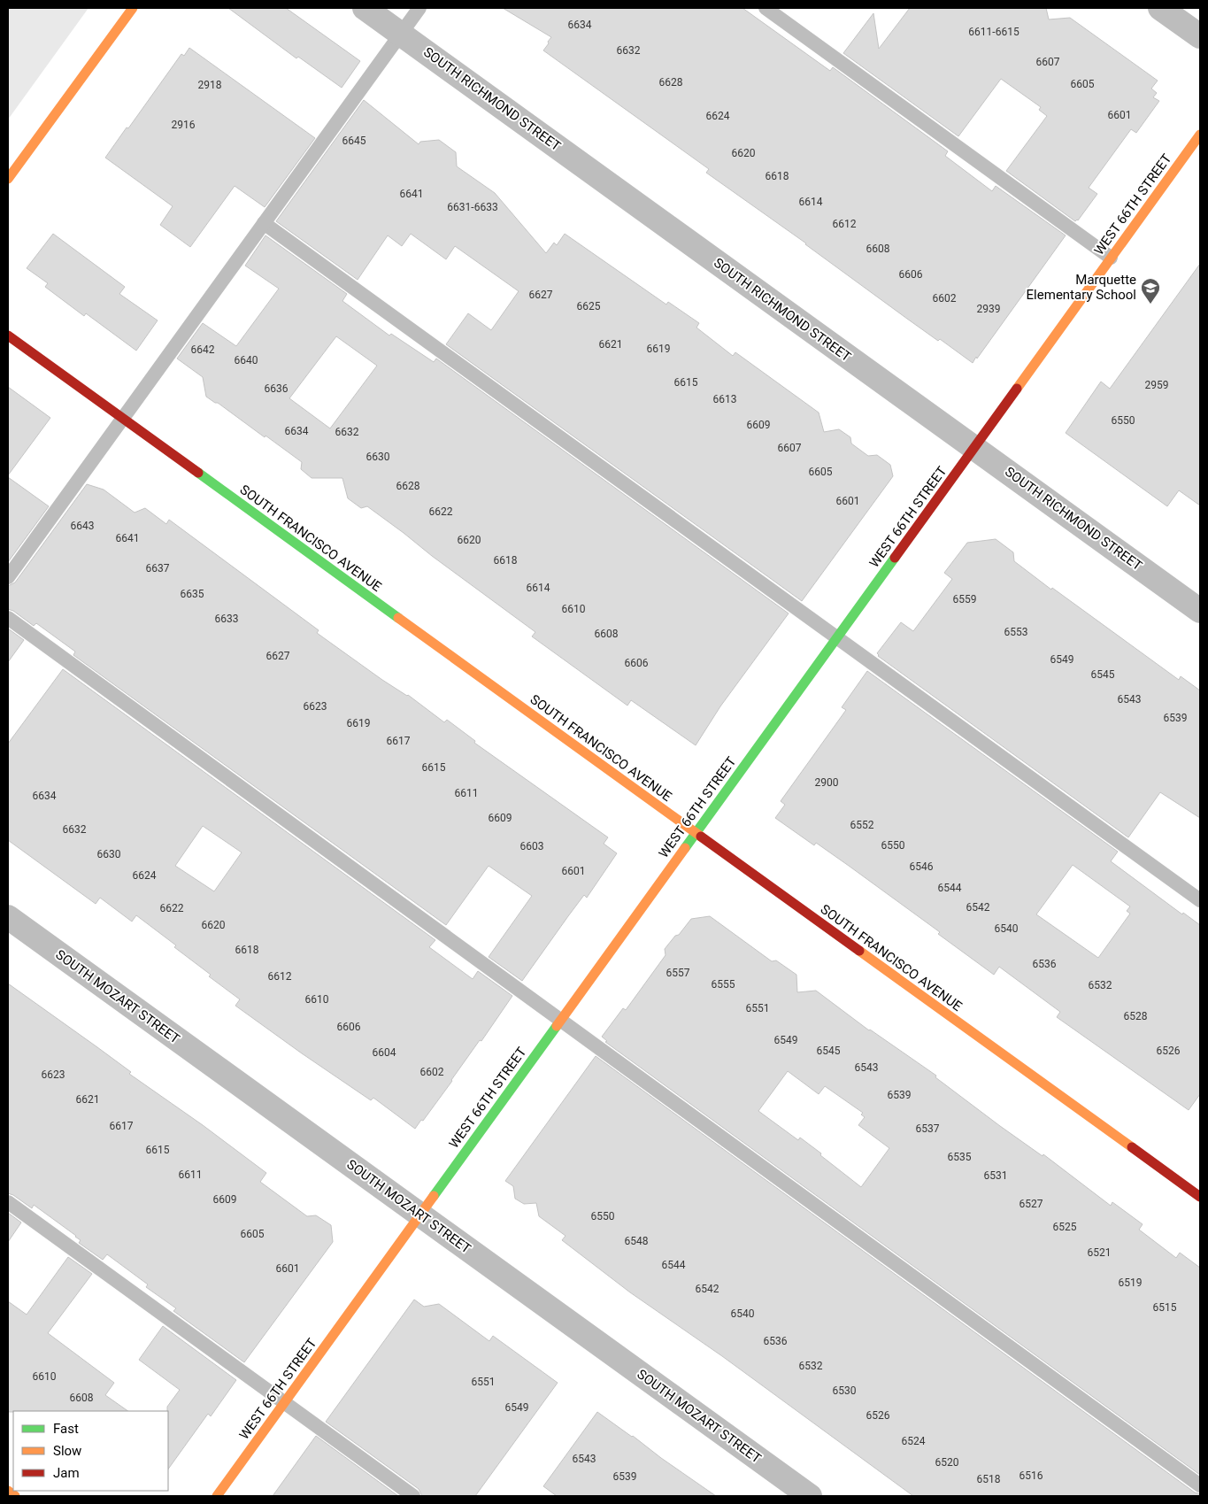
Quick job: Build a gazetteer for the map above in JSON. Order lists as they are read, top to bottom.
{
  "streets": {
    "street": [
      "SOUTH RICHMOND STREET",
      "WEST 66TH STREET",
      "SOUTH FRANCISCO AVENUE",
      "SOUTH MOZART STREET"
    ]
  },
  "crossings": [
    ["SOUTH RICHMOND STREET", "WEST 66TH STREET"],
    ["WEST 66TH STREET", "SOUTH FRANCISCO AVENUE"],
    ["WEST 66TH STREET", "SOUTH MOZART STREET"]
  ],
  "places": {
    "school or university": ["Marquette Elementary School"]
  },
  "house_numbers": [
    "6634",
    "6611-6615",
    "6632",
    "6607",
    "6628",
    "6605",
    "2918",
    "6601",
    "6624",
    "2916",
    "6645",
    "6620",
    "6618",
    "6641",
    "6614",
    "6631-6633",
    "6612",
    "6608",
    "6606",
    "6627",
    "6602",
    "6625",
    "2939",
    "6621",
    "6619",
    "6642",
    "6640",
    "6615",
    "2959",
    "6636",
    "6613",
    "6550",
    "6609",
    "6634",
    "6632",
    "6607",
    "6630",
    "6605",
    "6628",
    "6601",
    "6622",
    "6643",
    "6641",
    "6620",
    "6618",
    "6637",
    "6614",
    "6635",
    "6559",
    "6610",
    "6633",
    "6553",
    "6608",
    "6627",
    "6549",
    "6606",
    "6545",
    "6543",
    "6623",
    "6539",
    "6619",
    "6617",
    "6615",
    "2900",
    "6611",
    "6634",
    "6609",
    "6552",
    "6632",
    "6550",
    "6603",
    "6630",
    "6546",
    "6601",
    "6624",
    "6544",
    "6542",
    "6622",
    "6620",
    "6540",
    "6618",
    "6536",
    "6557",
    "6612",
    "6555",
    "6532",
    "6610",
    "6551",
    "6528",
    "6606",
    "6549",
    "6545",
    "6526",
    "6604",
    "6543",
    "6602",
    "6623",
    "6539",
    "6621",
    "6617",
    "6537",
    "6615",
    "6535",
    "6611",
    "6531",
    "6609",
    "6527",
    "6550",
    "6525",
    "6605",
    "6548",
    "6521",
    "6544",
    "6601",
    "6519",
    "6542",
    "6515",
    "6540",
    "6536",
    "6532",
    "6610",
    "6551",
    "6530",
    "6608",
    "6549",
    "6526",
    "6524",
    "6543",
    "6520",
    "6516",
    "6539",
    "6518"
  ],
  "legend": ["Fast", "Slow", "Jam"]
}
